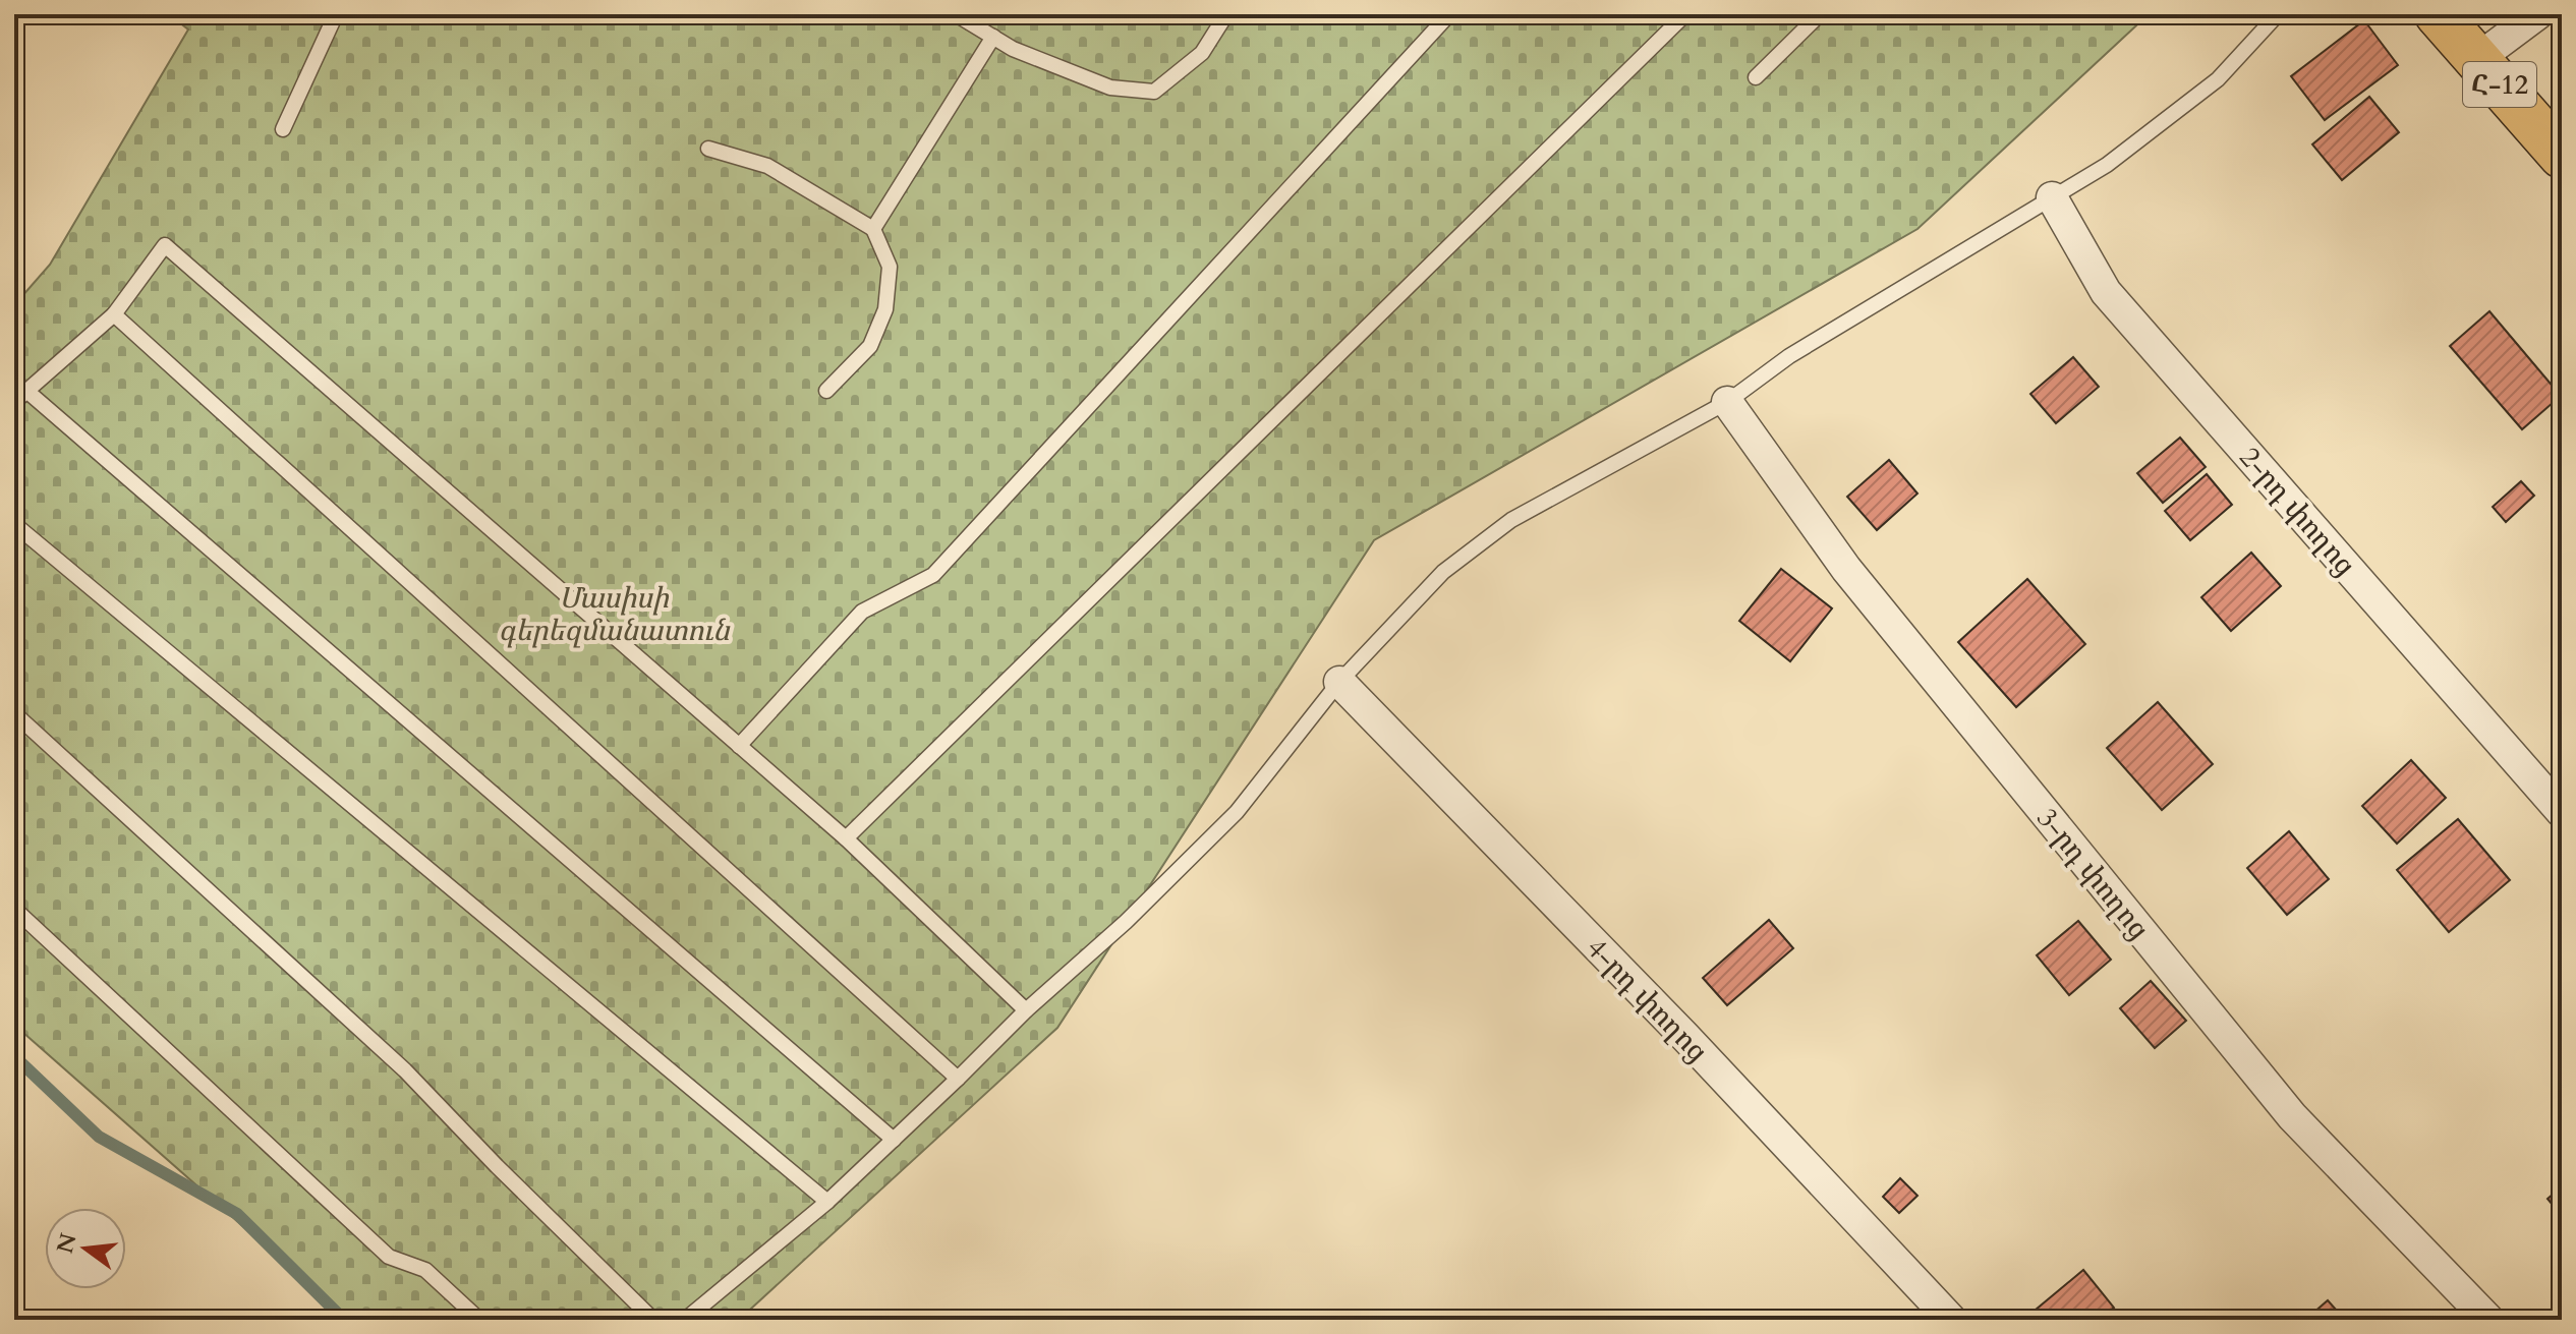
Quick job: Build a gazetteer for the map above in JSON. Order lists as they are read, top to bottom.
{
  "streets": {
    "main road": ["Հ-12"],
    "street": ["2-րդ փողոց", "3-րդ փողոց", "4-րդ փողոց"]
  },
  "parks": ["Մասիսի գերեզմանատուն"],
  "north": "left"
}
